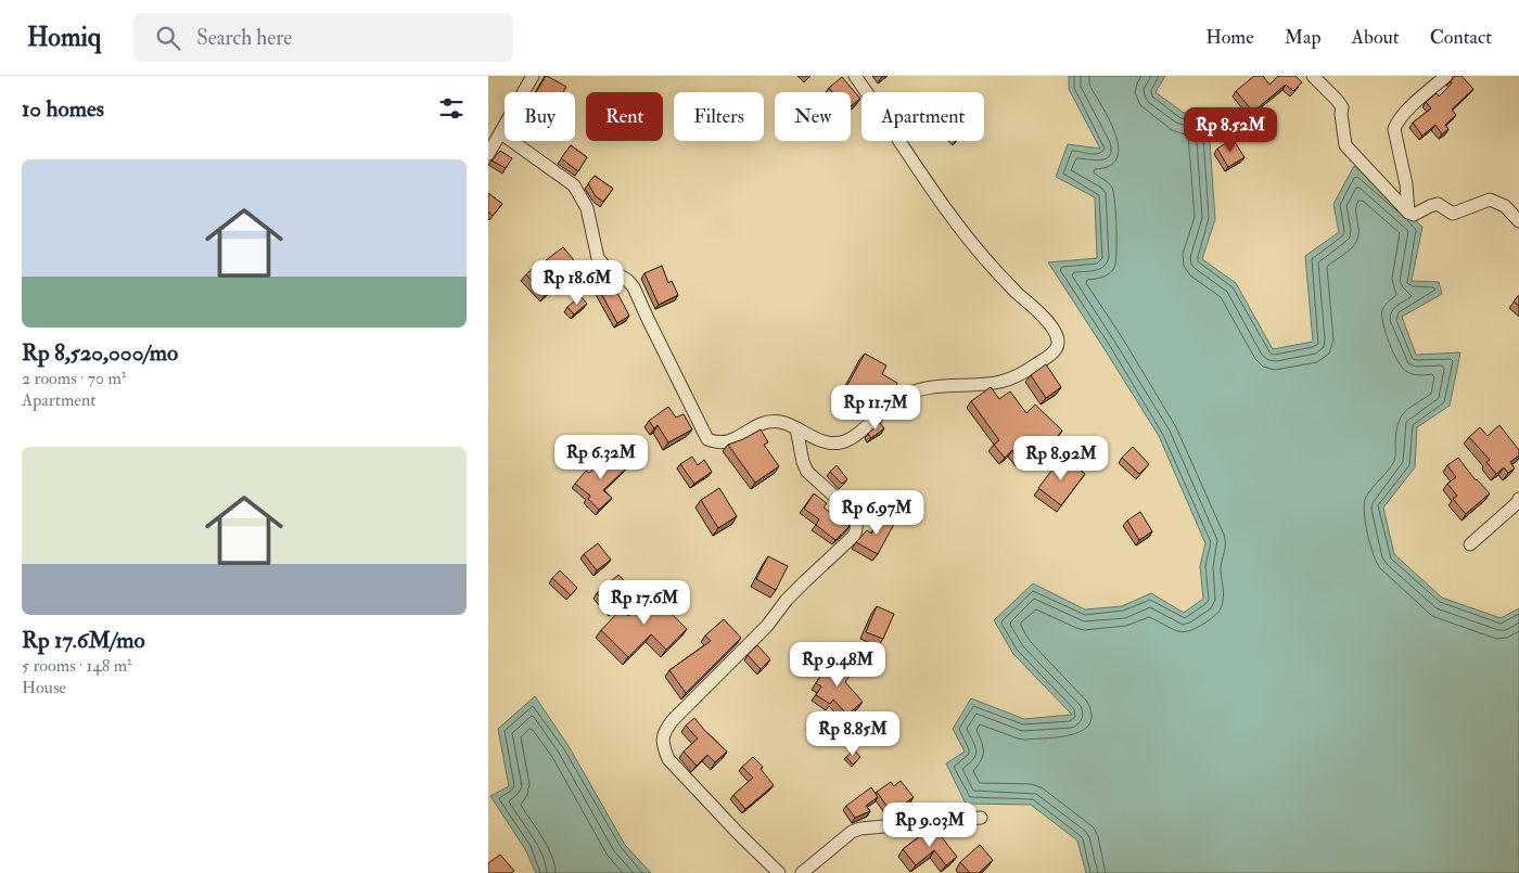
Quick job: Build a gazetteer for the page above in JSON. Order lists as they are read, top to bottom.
{
  "page": {
    "header": "Homiq",
    "search": "Search here",
    "nav": [
      "Home",
      "Map",
      "About",
      "Contact"
    ],
    "heading": "10 homes",
    "chip": [
      "Buy",
      "Rent",
      "Filters",
      "New",
      "Apartment"
    ],
    "price": [
      "Rp 8.52M",
      "Rp 18.6M",
      "Rp 11.7M",
      "Rp 6.32M",
      "Rp 8.92M",
      "Rp 6.97M",
      "Rp 17.6M",
      "Rp 9.48M",
      "Rp 8.85M",
      "Rp 9.03M"
    ],
    "list": [
      {
        "name": "Rp 8,520,000/mo",
        "note": "2 rooms · 70 m² · Apartment"
      },
      {
        "name": "Rp 17.6M/mo",
        "note": "5 rooms · 148 m² · House"
      }
    ]
  }
}
